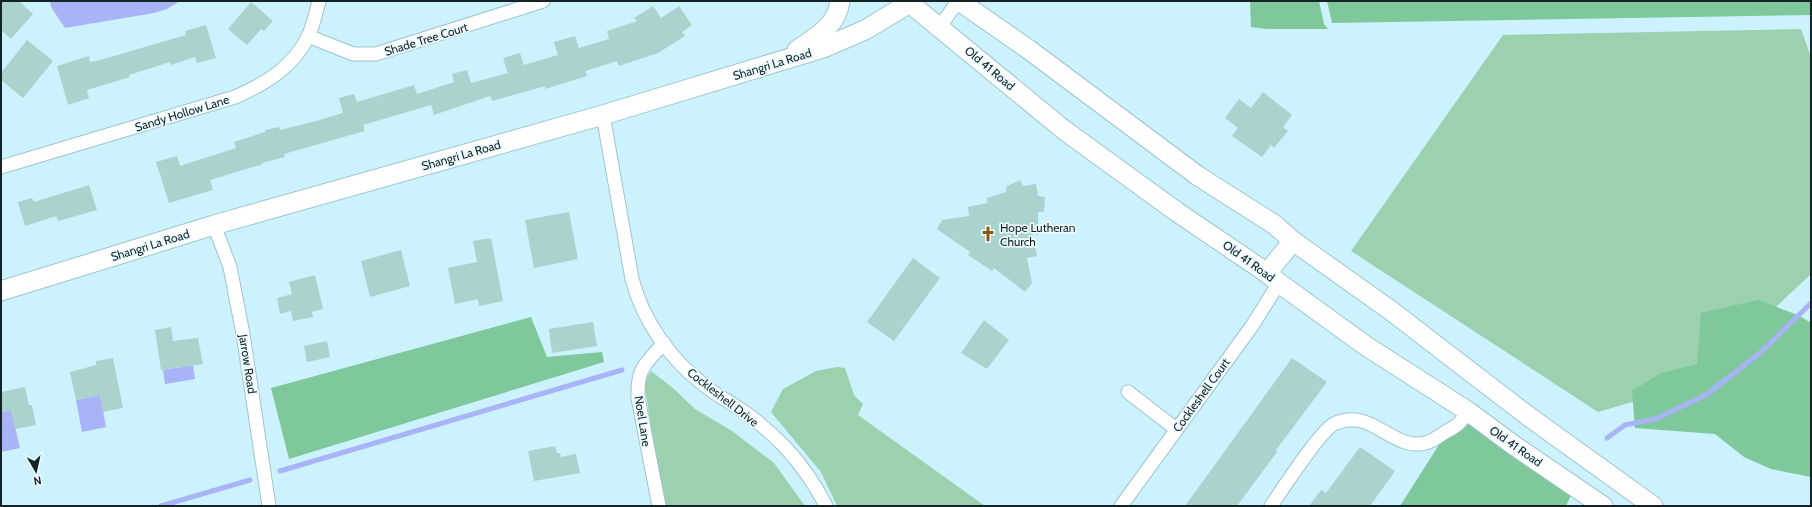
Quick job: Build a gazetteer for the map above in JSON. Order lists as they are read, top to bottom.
{
  "streets": {
    "street": [
      "Shade Tree Court",
      "Shangri La Road",
      "Old 41 Road",
      "Sandy Hollow Lane",
      "Jarrow Road",
      "Cockleshell Court",
      "Cockleshell Drive",
      "Noel Lane"
    ]
  },
  "crossings": [
    ["Shade Tree Court", "Sandy Hollow Lane"],
    ["Shangri La Road", "Old 41 Road"],
    ["Shangri La Road", "Jarrow Road"],
    ["Shangri La Road", "Cockleshell Drive"],
    ["Old 41 Road", "Cockleshell Court"],
    ["Cockleshell Drive", "Noel Lane"]
  ],
  "places": {
    "church": ["Hope Lutheran Church"]
  },
  "north": "bottom"
}
